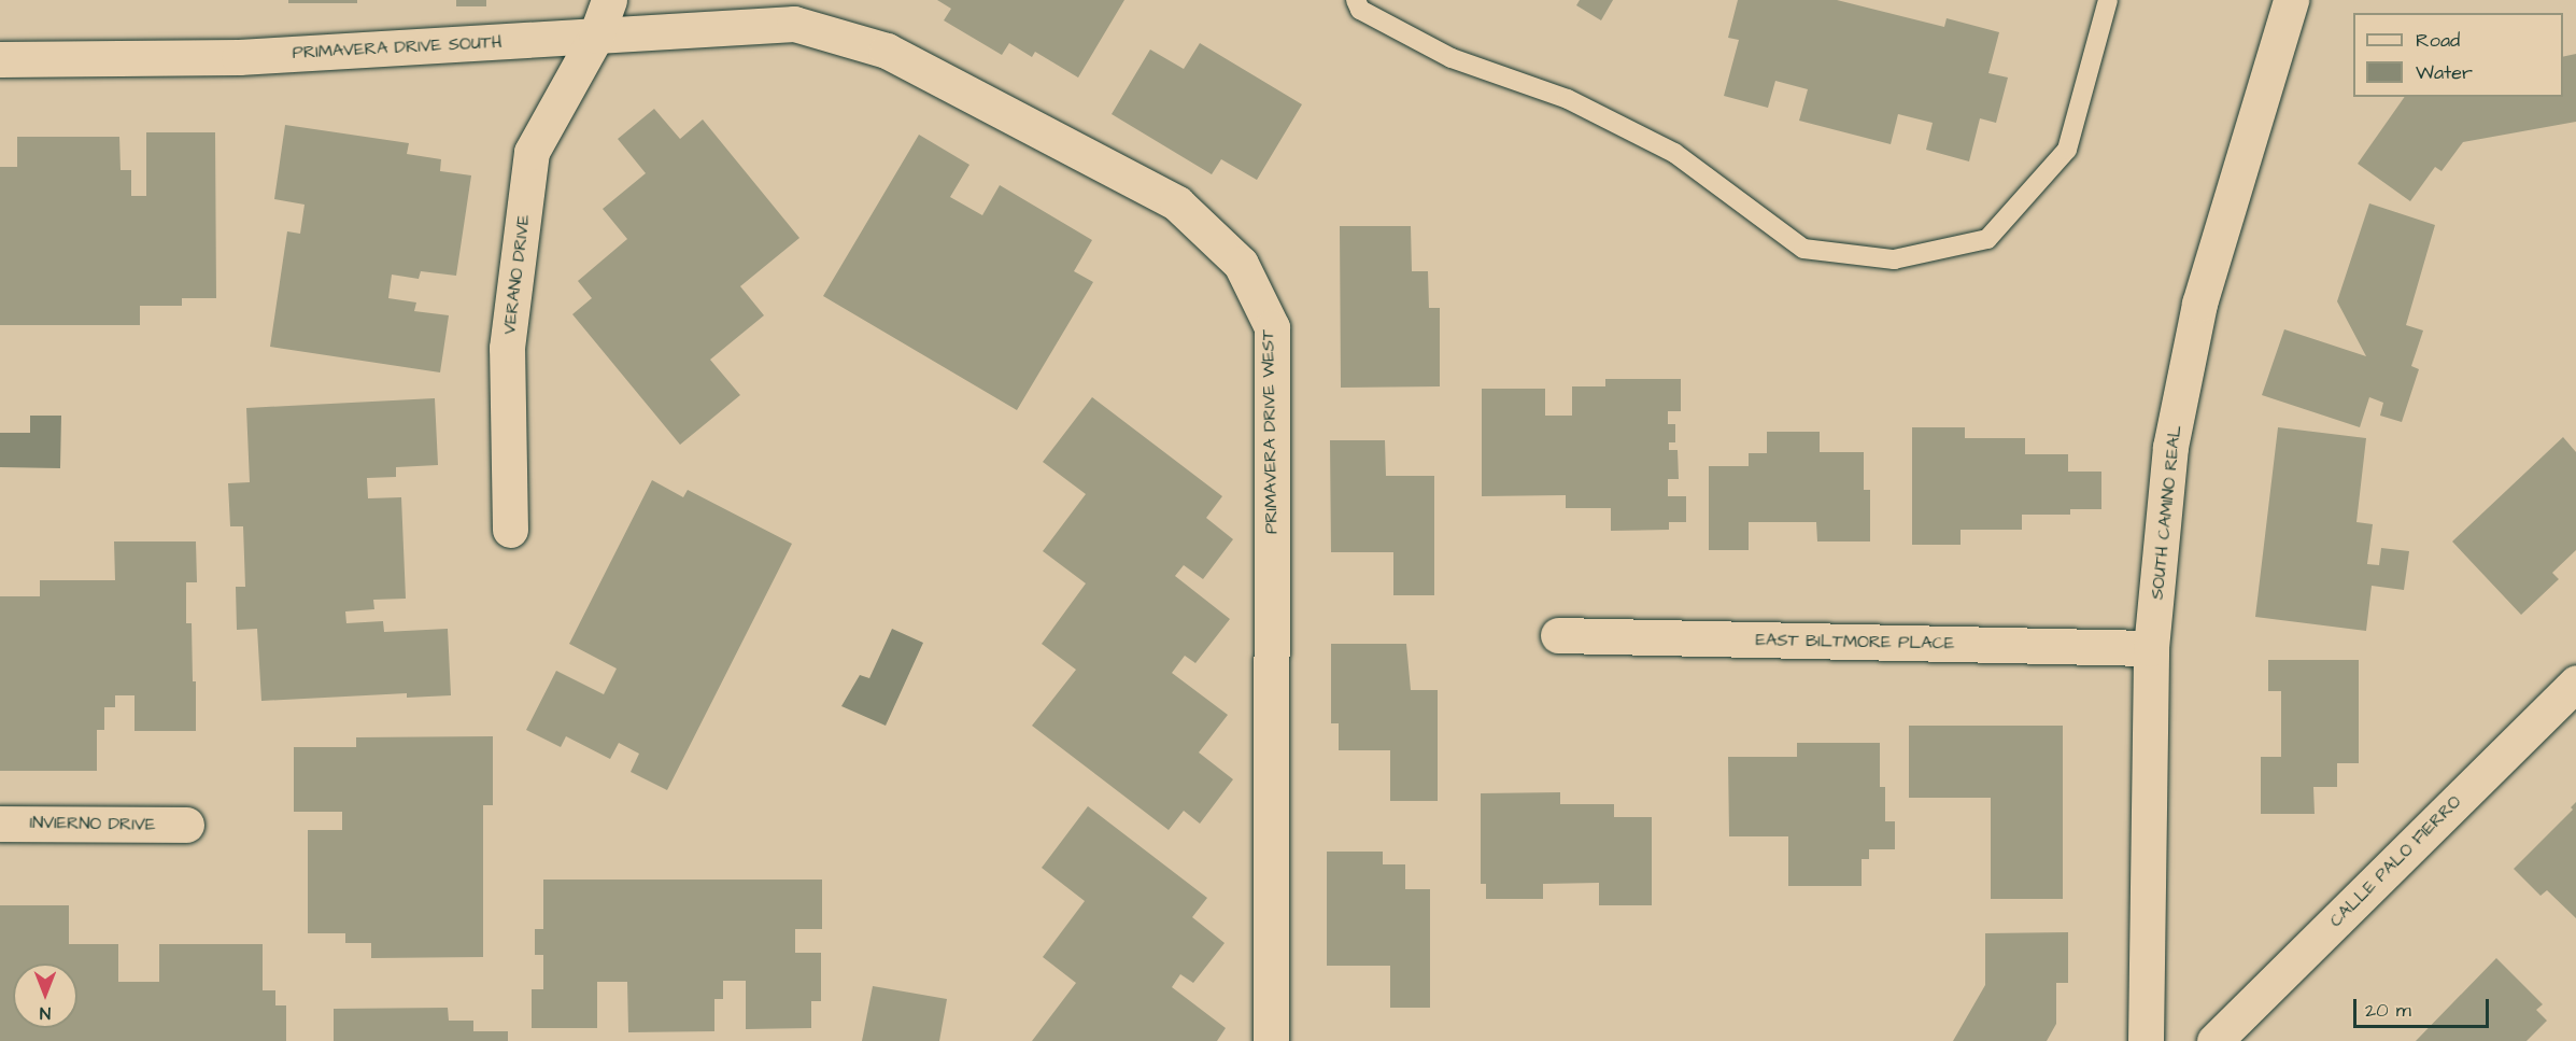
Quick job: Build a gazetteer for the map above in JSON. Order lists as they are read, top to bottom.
{
  "streets": {
    "street": [
      "PRIMAVERA DRIVE SOUTH",
      "VERANO DRIVE",
      "PRIMAVERA DRIVE WEST",
      "SOUTH CAMINO REAL",
      "EAST BILTMORE PLACE",
      "INVIERNO DRIVE",
      "CALLE PALO FIERRO"
    ]
  },
  "crossings": [
    ["PRIMAVERA DRIVE SOUTH", "VERANO DRIVE"],
    ["PRIMAVERA DRIVE SOUTH", "PRIMAVERA DRIVE WEST"],
    ["SOUTH CAMINO REAL", "EAST BILTMORE PLACE"]
  ],
  "legend": ["Road", "Water"],
  "scale_bar": "20 m",
  "north": "bottom"
}
